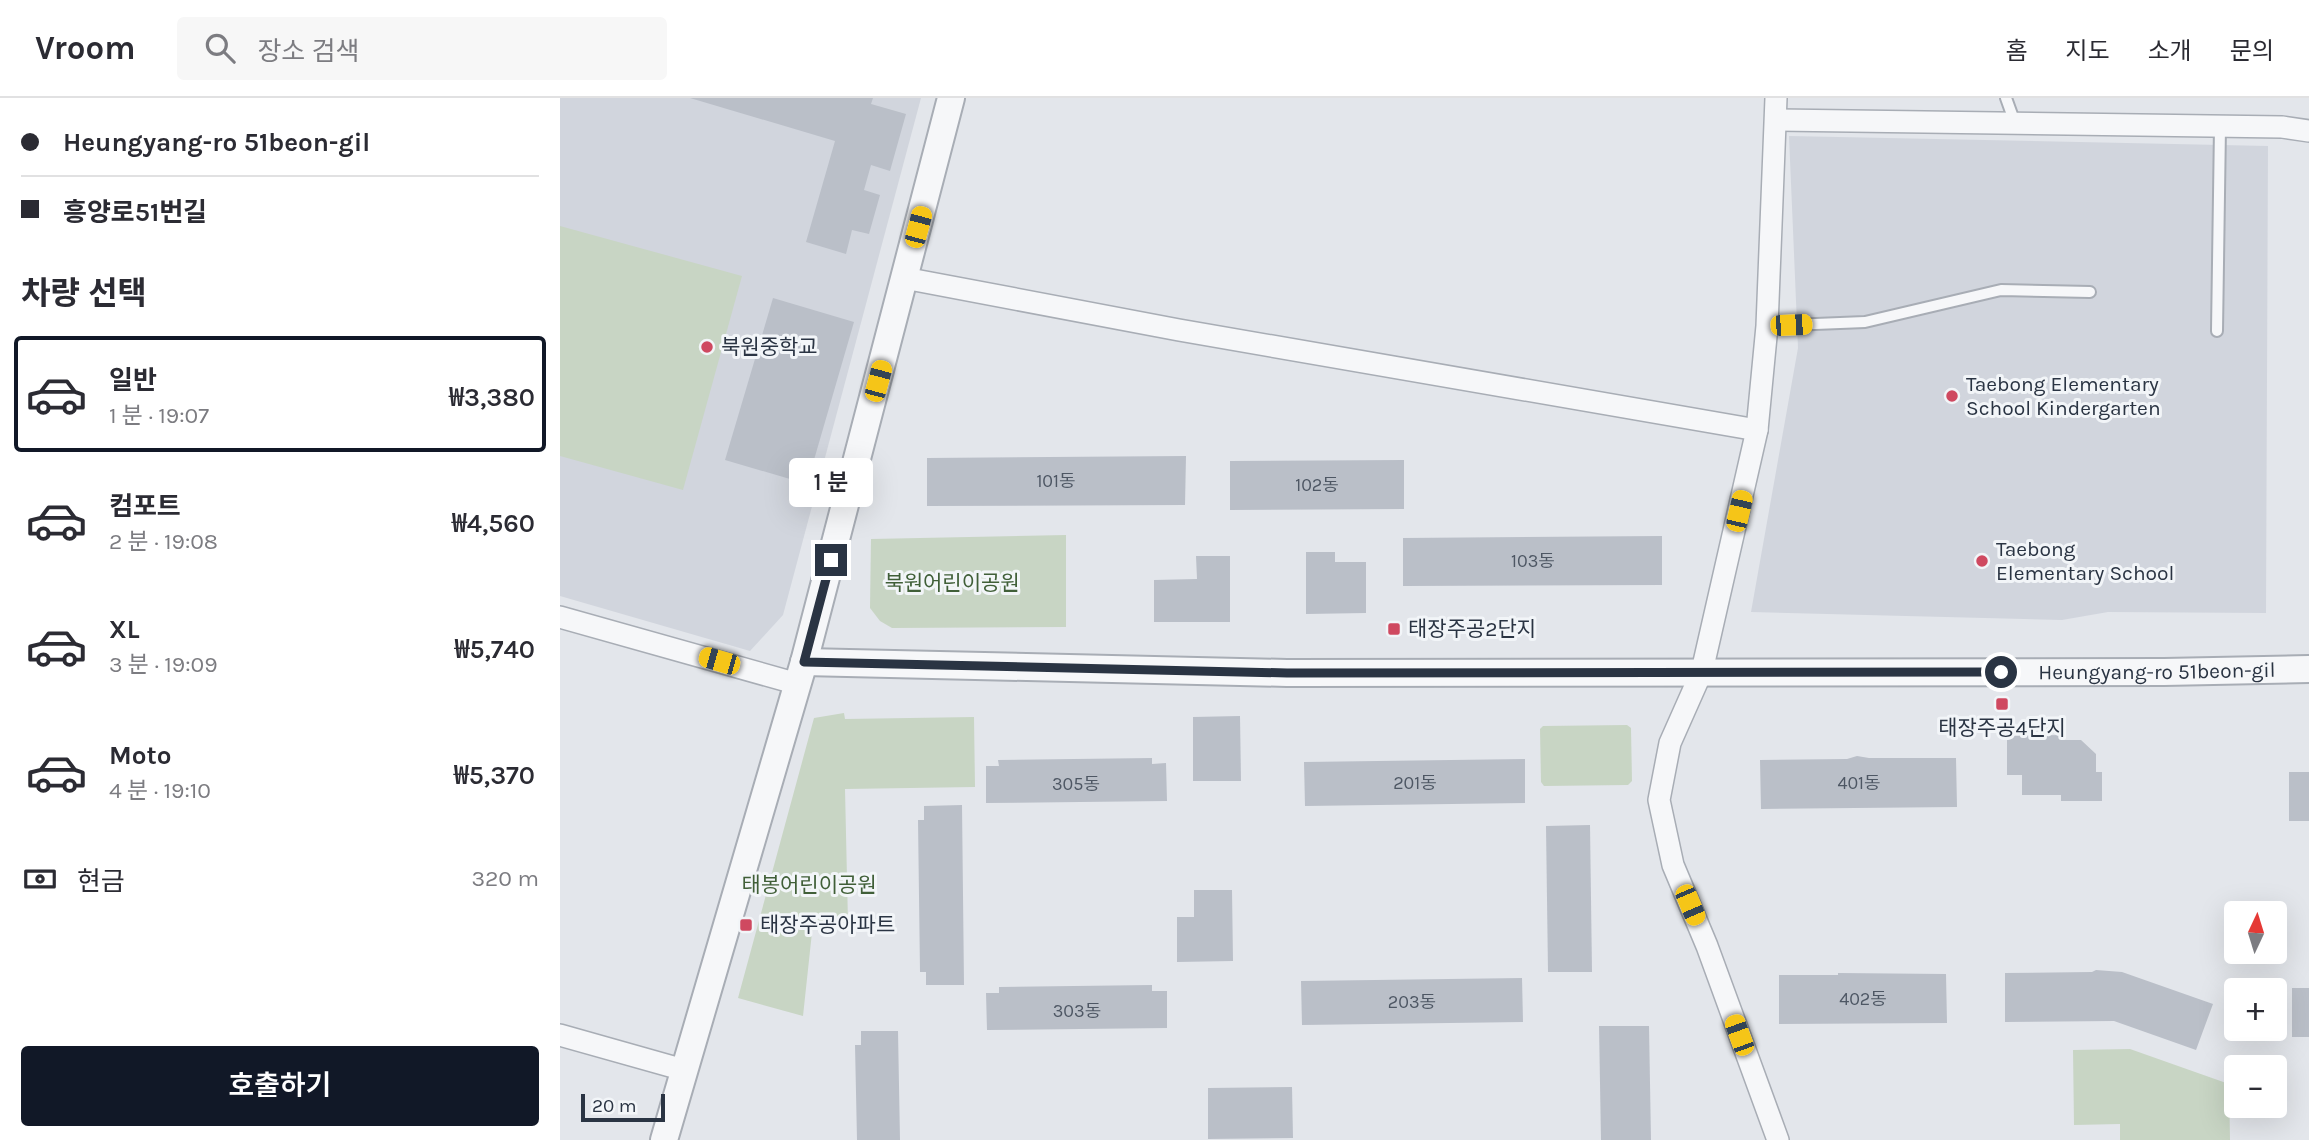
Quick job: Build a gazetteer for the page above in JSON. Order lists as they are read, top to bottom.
{
  "streets": {
    "street": ["Heungyang-ro 51beon-gil"]
  },
  "parks": ["북원어린이공원", "태봉어린이공원"],
  "places": {
    "other": ["북원중학교", "Taebong Elementary School Kindergarten", "Taebong Elementary School"],
    "transit": ["태장주공2단지", "태장주공4단지", "태장주공아파트"]
  },
  "house_numbers": [
    "101동",
    "102동",
    "103동",
    "201동",
    "401동",
    "305동",
    "402동",
    "203동",
    "303동"
  ],
  "scale_bar": "20 m",
  "north": "top",
  "page": {
    "header": "Vroom",
    "search": "장소 검색",
    "nav": [
      "홈",
      "지도",
      "소개",
      "문의"
    ],
    "banner": ["Heungyang-ro 51beon-gil", "흥양로51번길"],
    "heading": "차량 선택",
    "list": [
      {
        "name": "일반",
        "note": "1 분 · 19:07",
        "value": "₩3,380"
      },
      {
        "name": "컴포트",
        "note": "2 분 · 19:08",
        "value": "₩4,560"
      },
      {
        "name": "XL",
        "note": "3 분 · 19:09",
        "value": "₩5,740"
      },
      {
        "name": "Moto",
        "note": "4 분 · 19:10",
        "value": "₩5,370"
      }
    ],
    "bubble": "1 분",
    "pay": ["현금", "320 m"],
    "map_buttons": ["+", "−"],
    "buttons": "호출하기",
    "scale": "20 m"
  }
}
